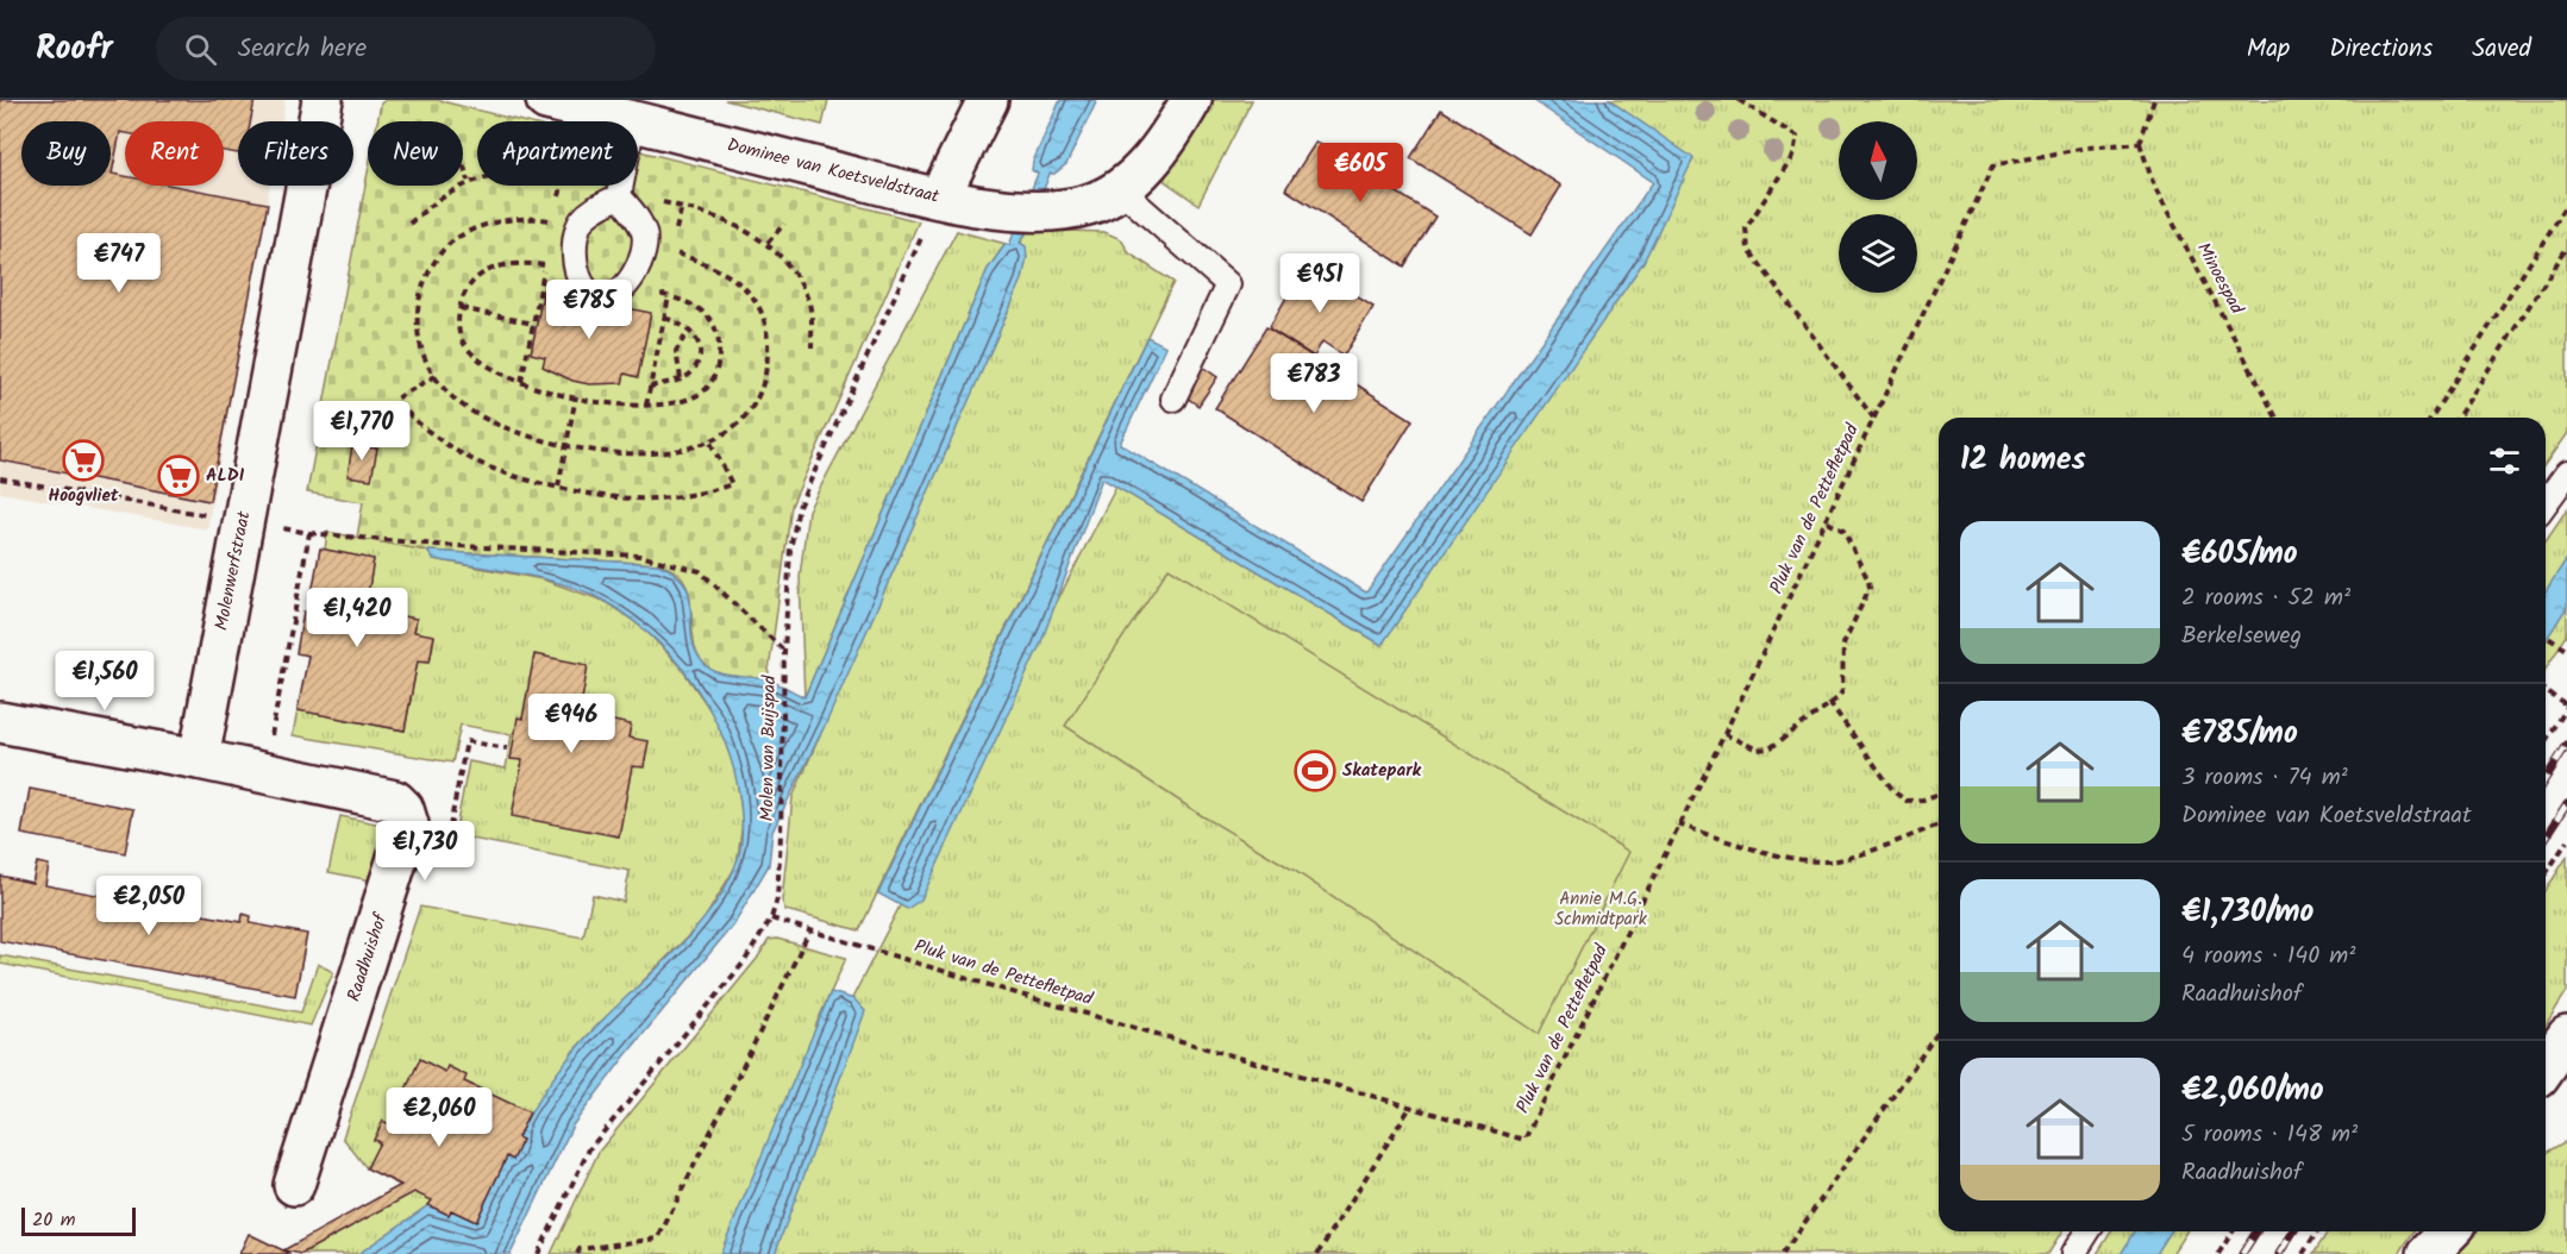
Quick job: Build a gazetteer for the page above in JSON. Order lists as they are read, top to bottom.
{
  "streets": {
    "street": ["Dominee van Koetsveldstraat", "Molenwerfstraat", "Raadhuishof"],
    "path": ["Minoespad", "Pluk van de Pettefletpad", "Molen van Buijspad"]
  },
  "crossings": [
    ["Dominee van Koetsveldstraat", "Molen van Buijspad"],
    ["Minoespad", "Pluk van de Pettefletpad"],
    ["Pluk van de Pettefletpad", "Molen van Buijspad"],
    ["Molenwerfstraat", "Raadhuishof"]
  ],
  "parks": ["Annie M.G. Schmidtpark"],
  "places": {
    "supermarket": ["Hoogvliet", "ALDI"],
    "sports": ["Skatepark"]
  },
  "scale_bar": "20 m",
  "north": "top",
  "page": {
    "header": "Roofr",
    "search": "Search here",
    "nav": ["Map", "Directions", "Saved"],
    "chip": [
      "Buy",
      "Rent",
      "Filters",
      "New",
      "Apartment"
    ],
    "price": [
      "€605",
      "€747",
      "€951",
      "€785",
      "€783",
      "€1,770",
      "€1,420",
      "€1,560",
      "€946",
      "€1,730",
      "€2,050",
      "€2,060"
    ],
    "heading": "12 homes",
    "list": [
      {
        "name": "€605/mo",
        "note": "2 rooms · 52 m² · Berkelseweg"
      },
      {
        "name": "€785/mo",
        "note": "3 rooms · 74 m² · Dominee van Koetsveldstraat"
      },
      {
        "name": "€1,730/mo",
        "note": "4 rooms · 140 m² · Raadhuishof"
      },
      {
        "name": "€2,060/mo",
        "note": "5 rooms · 148 m² · Raadhuishof"
      }
    ],
    "scale": "20 m"
  }
}
